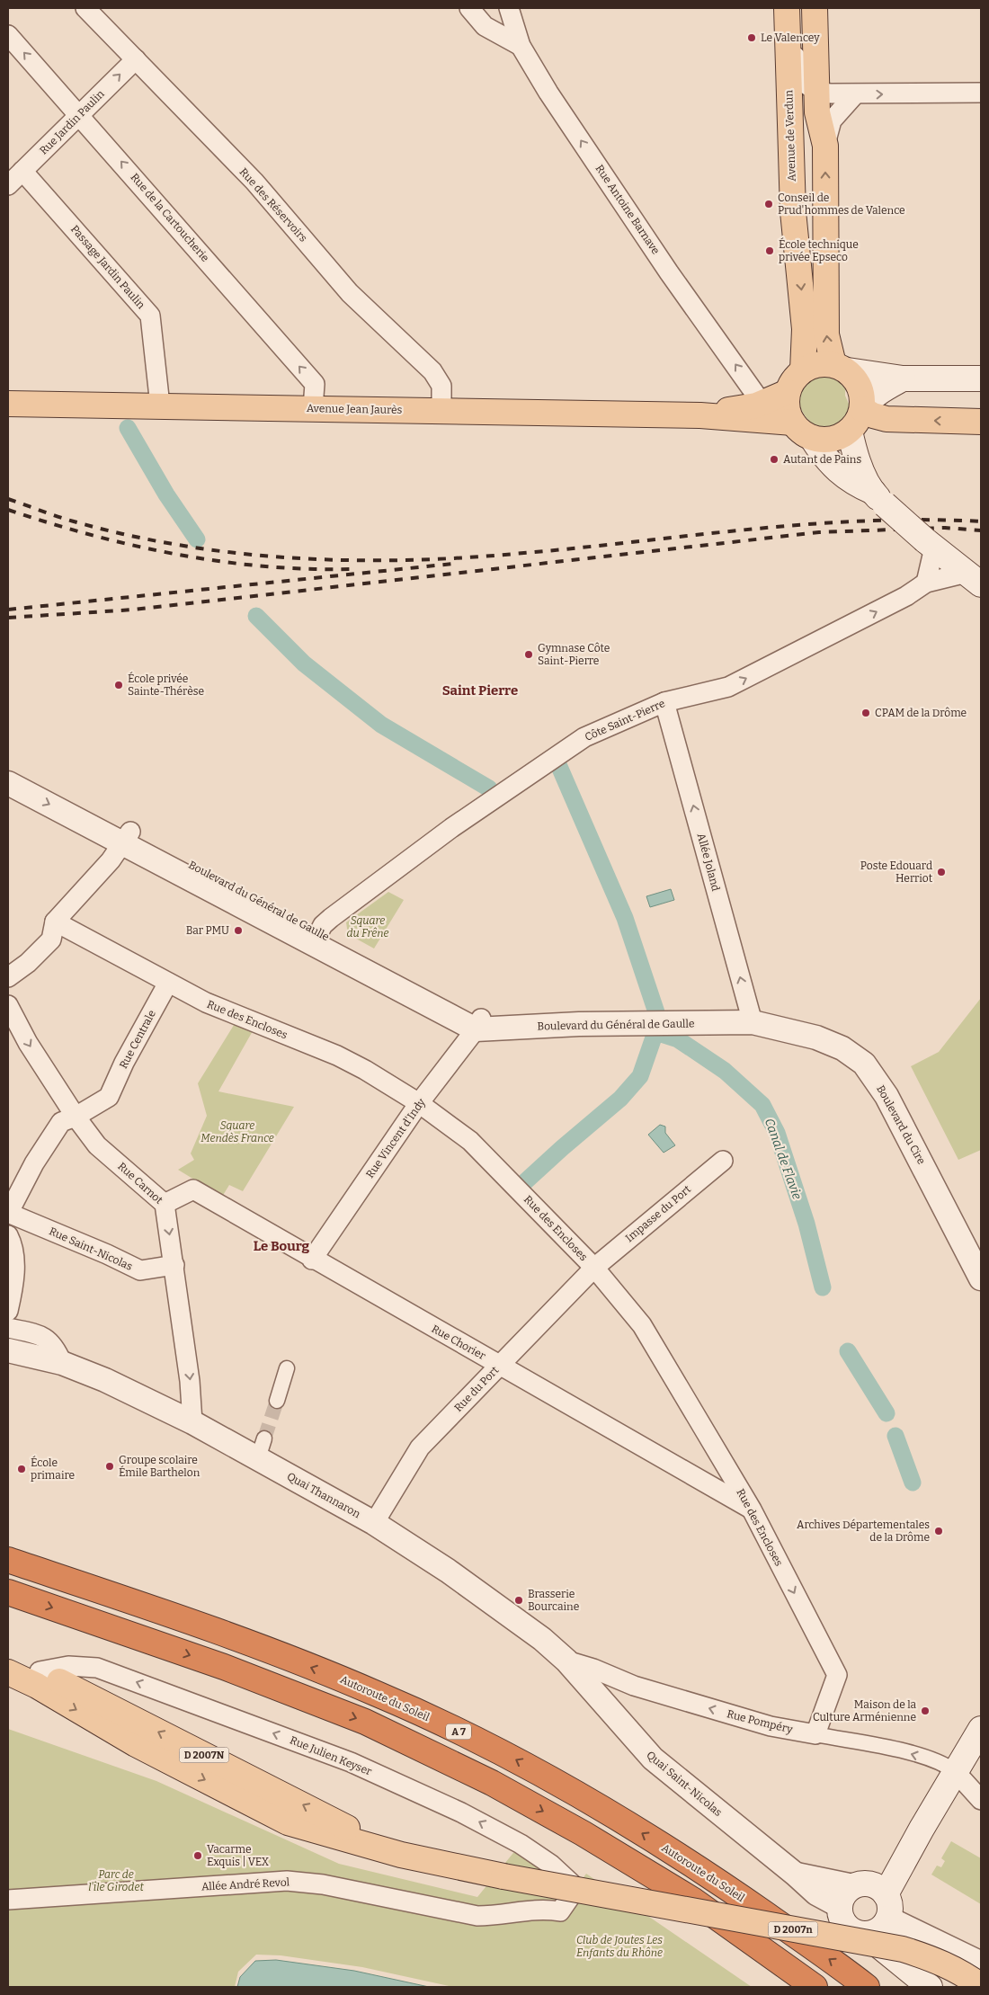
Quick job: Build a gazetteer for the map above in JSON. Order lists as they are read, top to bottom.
{
  "streets": {
    "highway": ["Autoroute du Soleil", "A 7"],
    "main road": [
      "Avenue de Verdun",
      "Avenue Jean Jaurès",
      "D 2007N",
      "D 2007n"
    ],
    "street": [
      "Rue Jardin Paulin",
      "Rue des Réservoirs",
      "Rue Antoine Barnave",
      "Rue de la Cartoucherie",
      "Passage Jardin Paulin",
      "Côte Saint-Pierre",
      "Allée Joland",
      "Boulevard du Général de Gaulle",
      "Rue des Encloses",
      "Rue Centrale",
      "Boulevard du Cire",
      "Rue Vincent d'Indy",
      "Rue Carnot",
      "Impasse du Port",
      "Rue Saint-Nicolas",
      "Rue Chorier",
      "Rue du Port",
      "Quai Thannaron",
      "Rue Pompéry",
      "Rue Julien Keyser",
      "Quai Saint-Nicolas",
      "Allée André Revol"
    ]
  },
  "crossings": [
    ["Rue Jardin Paulin", "Rue des Réservoirs"],
    ["Rue Jardin Paulin", "Rue de la Cartoucherie"],
    ["Rue Jardin Paulin", "Passage Jardin Paulin"],
    ["Avenue de Verdun", "Avenue Jean Jaurès"],
    ["Rue des Réservoirs", "Avenue Jean Jaurès"],
    ["Rue Antoine Barnave", "Avenue Jean Jaurès"],
    ["Rue de la Cartoucherie", "Avenue Jean Jaurès"],
    ["Passage Jardin Paulin", "Avenue Jean Jaurès"],
    ["Côte Saint-Pierre", "Allée Joland"],
    ["Côte Saint-Pierre", "Boulevard du Général de Gaulle"],
    ["Allée Joland", "Boulevard du Cire"],
    ["Boulevard du Général de Gaulle", "Boulevard du Cire"],
    ["Boulevard du Général de Gaulle", "Rue Vincent d'Indy"],
    ["Rue des Encloses", "Rue Centrale"],
    ["Rue des Encloses", "Rue Vincent d'Indy"],
    ["Rue des Encloses", "Impasse du Port"],
    ["Rue des Encloses", "Rue Chorier"],
    ["Rue des Encloses", "Rue du Port"],
    ["Rue des Encloses", "Rue Pompéry"],
    ["Rue Centrale", "Rue Carnot"],
    ["Rue Vincent d'Indy", "Rue Chorier"],
    ["Rue Carnot", "Rue Saint-Nicolas"],
    ["Rue Carnot", "Rue Chorier"],
    ["Rue Carnot", "Quai Thannaron"],
    ["Impasse du Port", "Rue du Port"],
    ["Rue Chorier", "Rue du Port"],
    ["Rue du Port", "Quai Thannaron"],
    ["Quai Thannaron", "Rue Pompéry"],
    ["Quai Thannaron", "Quai Saint-Nicolas"],
    ["Rue Pompéry", "Quai Saint-Nicolas"],
    ["D 2007N", "Rue Julien Keyser"],
    ["D 2007N", "D 2007n"],
    ["Rue Julien Keyser", "Allée André Revol"]
  ],
  "one_way": [
    "Rue Jardin Paulin",
    "Rue Antoine Barnave",
    "Rue de la Cartoucherie",
    "Côte Saint-Pierre",
    "Allée Joland",
    "Rue Carnot",
    "Rue Pompéry",
    "Rue Julien Keyser"
  ],
  "districts": ["Saint Pierre", "Le Bourg"],
  "water": ["Canal de Flavie"],
  "parks": [
    "Square du Frêne",
    "Square Mendès France",
    "Parc de l'île Girodet",
    "Club de Joutes Les Enfants du Rhône"
  ],
  "places": [
    "Le Valencey",
    "Conseil de Prud'hommes de Valence",
    "École technique privée Epseco",
    "Autant de Pains",
    "Gymnase Côte Saint-Pierre",
    "École privée Sainte-Thérèse",
    "CPAM de la Drôme",
    "Poste Edouard Herriot",
    "Bar PMU",
    "Groupe scolaire Émile Barthelon",
    "École primaire",
    "Archives Départementales de la Drôme",
    "Brasserie Bourcaine",
    "Maison de la Culture Arménienne",
    "Vacarme Exquis | VEX"
  ]
}
